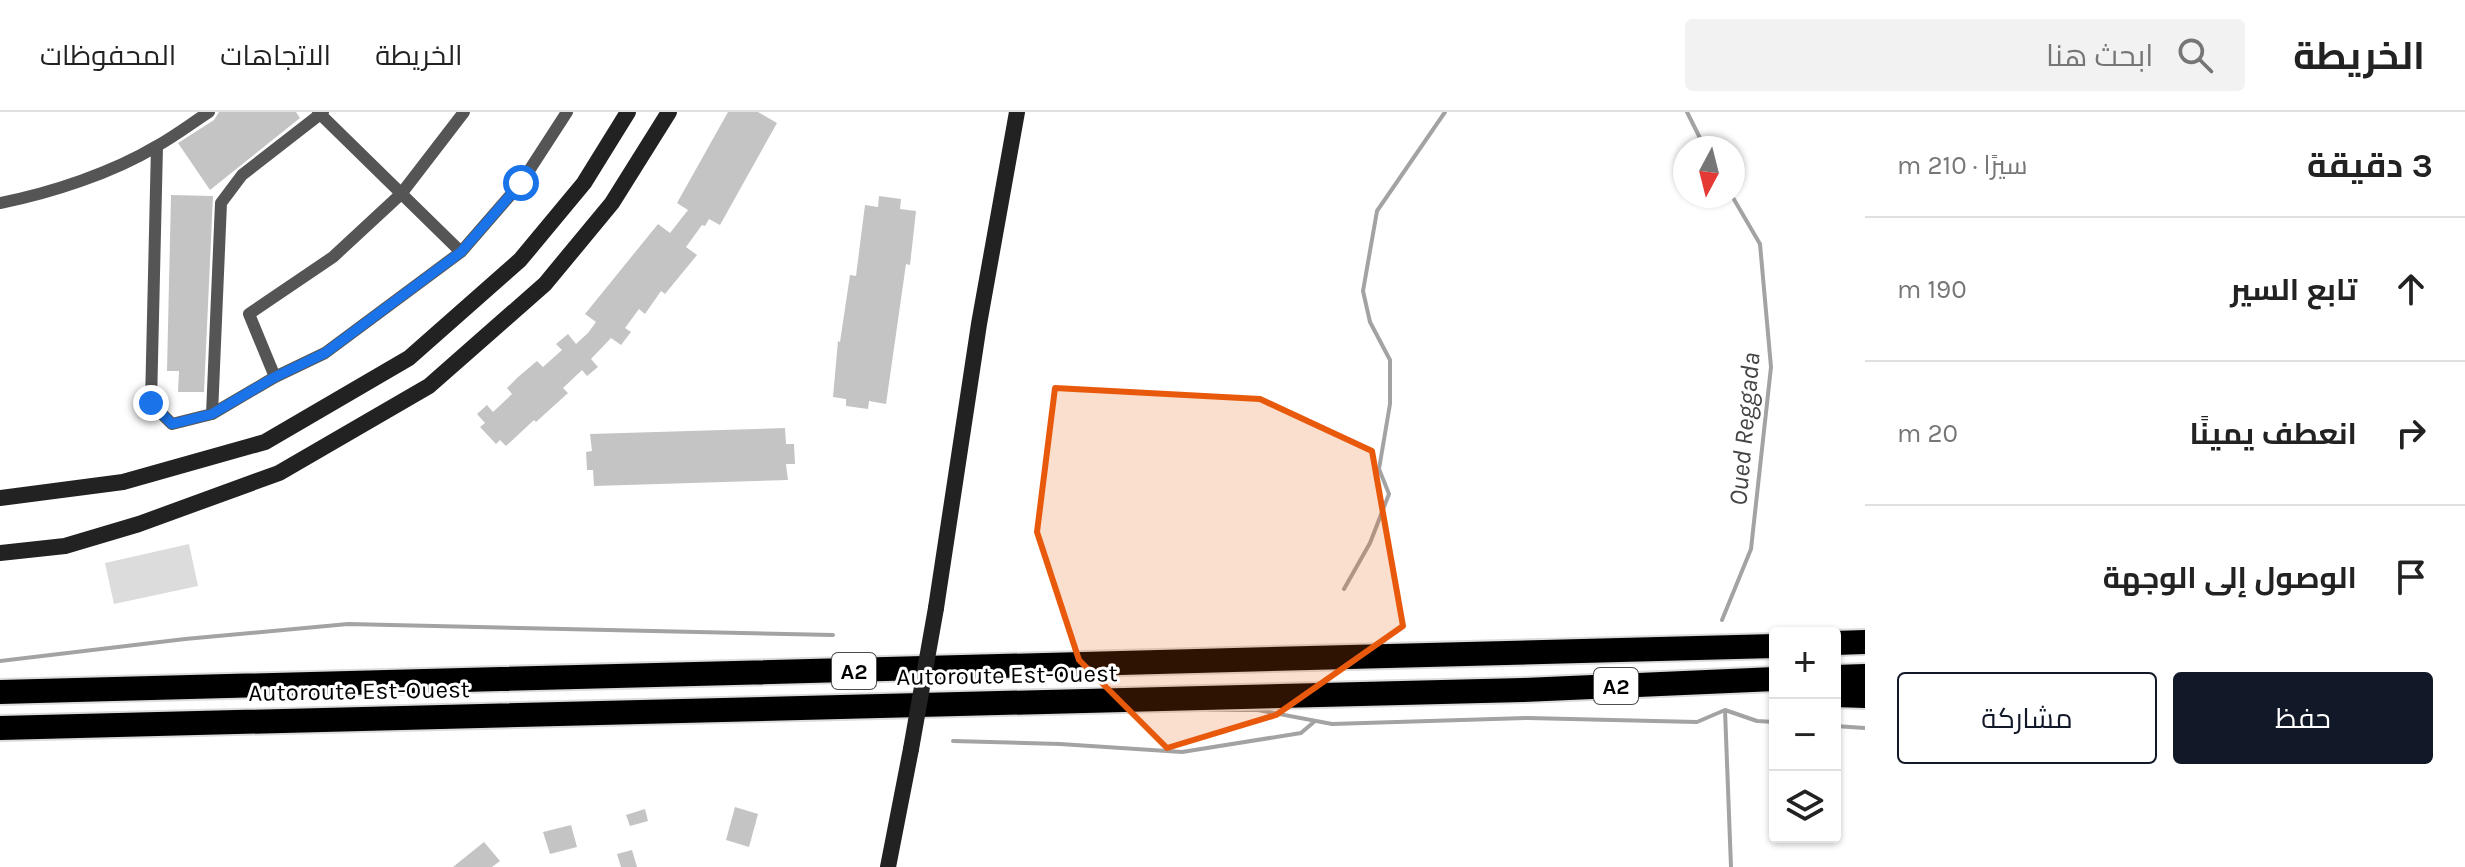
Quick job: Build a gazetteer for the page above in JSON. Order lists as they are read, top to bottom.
{
  "streets": {
    "highway": ["A2", "Autoroute Est-Ouest"]
  },
  "water": ["Oued Reggada"],
  "north": "bottom",
  "page": {
    "header": "الخريطة",
    "search": "ابحث هنا",
    "nav": ["الخريطة", "الاتجاهات", "المحفوظات"],
    "heading": ["3 دقيقة", "سيرًا · 210 m"],
    "list": [
      ["تابع السير", "190 m"],
      ["انعطف يمينًا", "20 m"],
      "الوصول إلى الوجهة"
    ],
    "map_buttons": ["+", "−"],
    "buttons": ["حفظ", "مشاركة"]
  }
}
